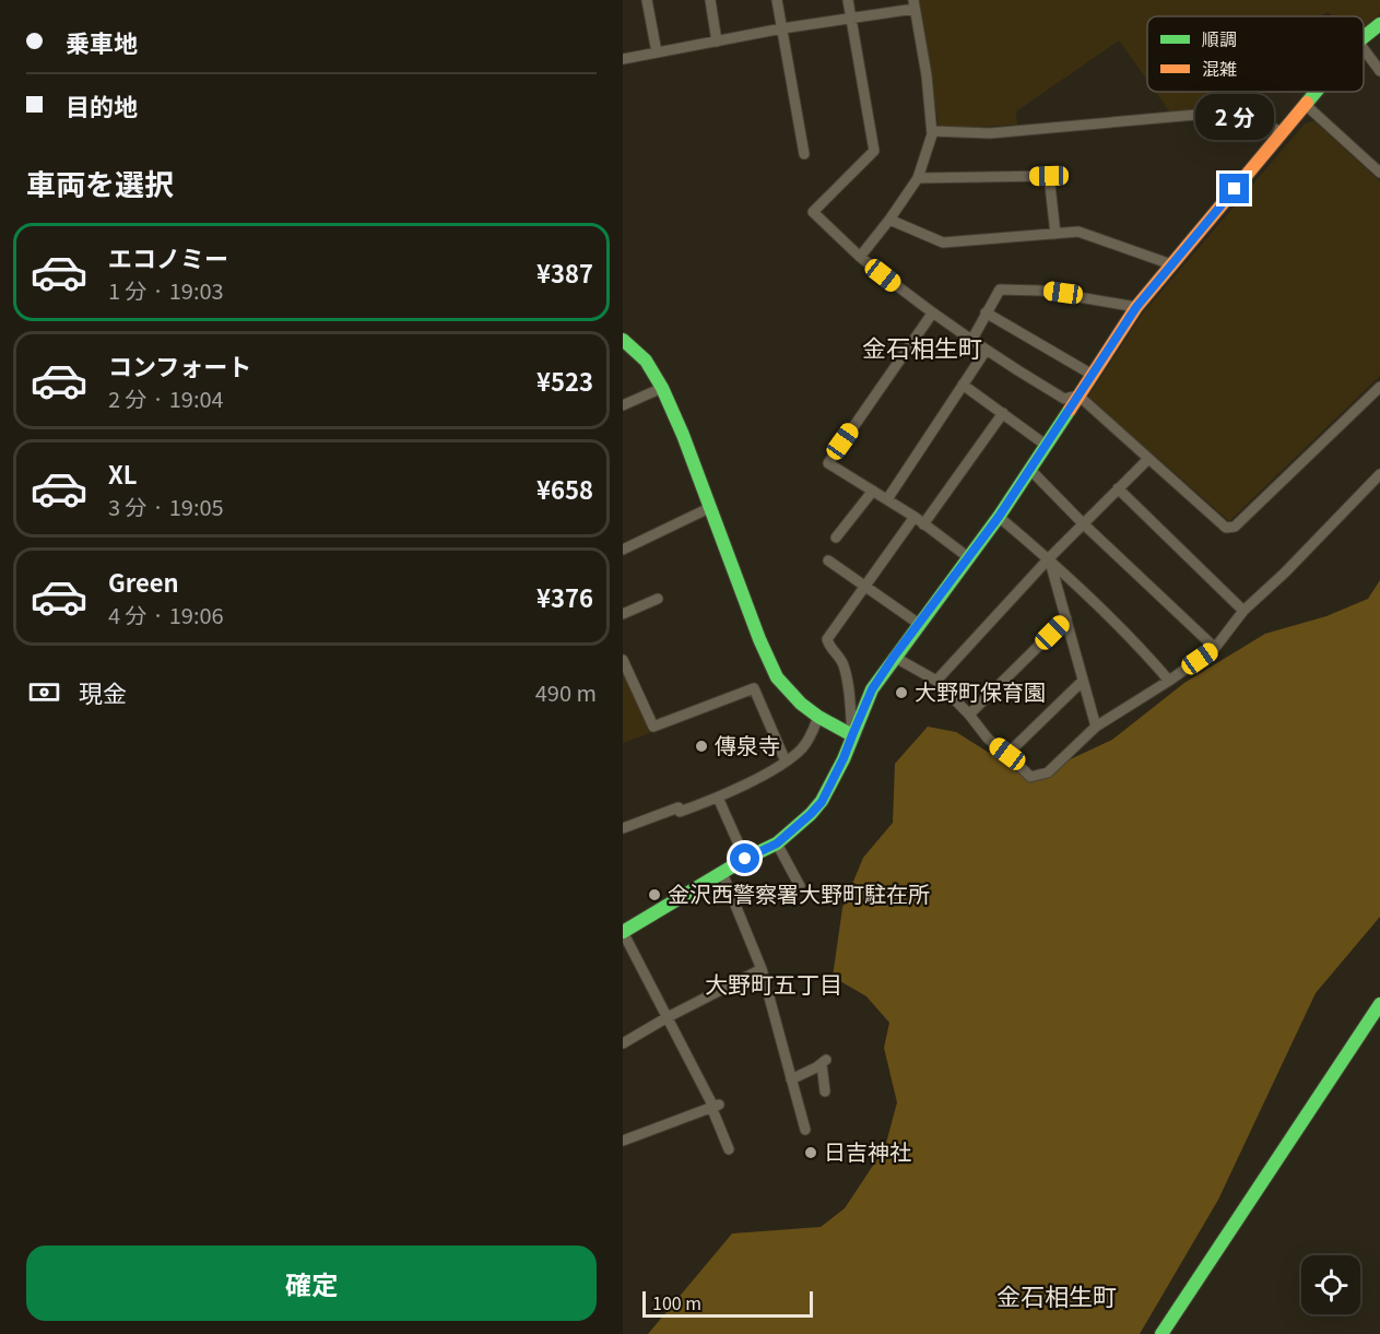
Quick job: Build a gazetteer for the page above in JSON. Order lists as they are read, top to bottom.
{
  "districts": ["金石相生町", "大野町五丁目", "金石相生町"],
  "places": [
    "大野町保育園",
    "傳泉寺",
    "金沢西警察署大野町駐在所",
    "日吉神社"
  ],
  "legend": ["順調", "混雑"],
  "scale_bar": "100 m",
  "page": {
    "banner": ["乗車地", "目的地"],
    "bubble": "2 分",
    "heading": "車両を選択",
    "list": [
      {
        "name": "エコノミー",
        "note": "1 分 · 19:03",
        "value": "¥387"
      },
      {
        "name": "コンフォート",
        "note": "2 分 · 19:04",
        "value": "¥523"
      },
      {
        "name": "XL",
        "note": "3 分 · 19:05",
        "value": "¥658"
      },
      {
        "name": "Green",
        "note": "4 分 · 19:06",
        "value": "¥376"
      }
    ],
    "pay": ["現金", "490 m"],
    "buttons": "確定",
    "scale": "100 m"
  }
}
